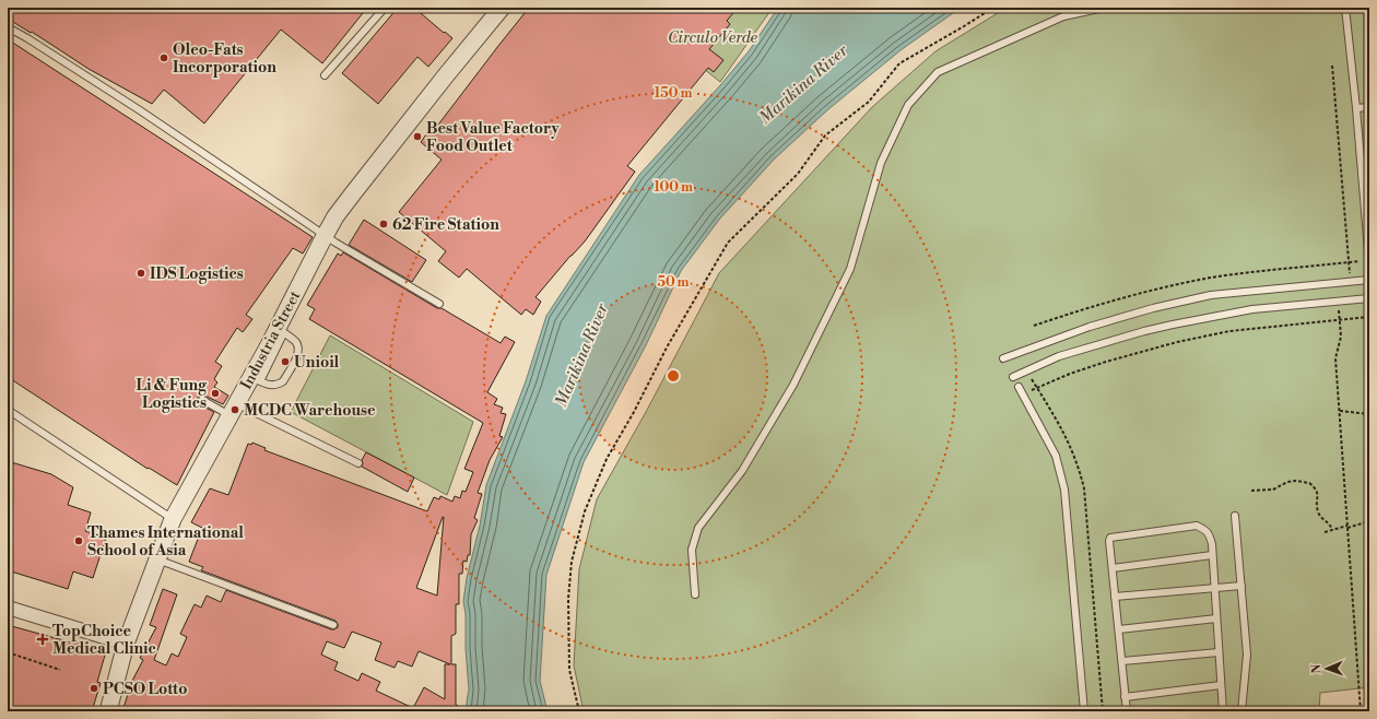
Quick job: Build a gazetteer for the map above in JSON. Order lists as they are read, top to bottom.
{
  "streets": {
    "street": ["Industria Street"]
  },
  "water": ["Marikina River"],
  "parks": ["Circulo Verde"],
  "places": {
    "other": [
      "Oleo-Fats Incorporation",
      "Best Value Factory Food Outlet",
      "62 Fire Station",
      "IDS Logistics",
      "Unioil",
      "Li & Fung Logistics",
      "MCDC Warehouse",
      "Thames International School of Asia",
      "PCSO Lotto"
    ],
    "health": ["TopChoice Medical Clinic"]
  },
  "north": "left",
  "rings": ["150 m", "100 m", "50 m"]
}
